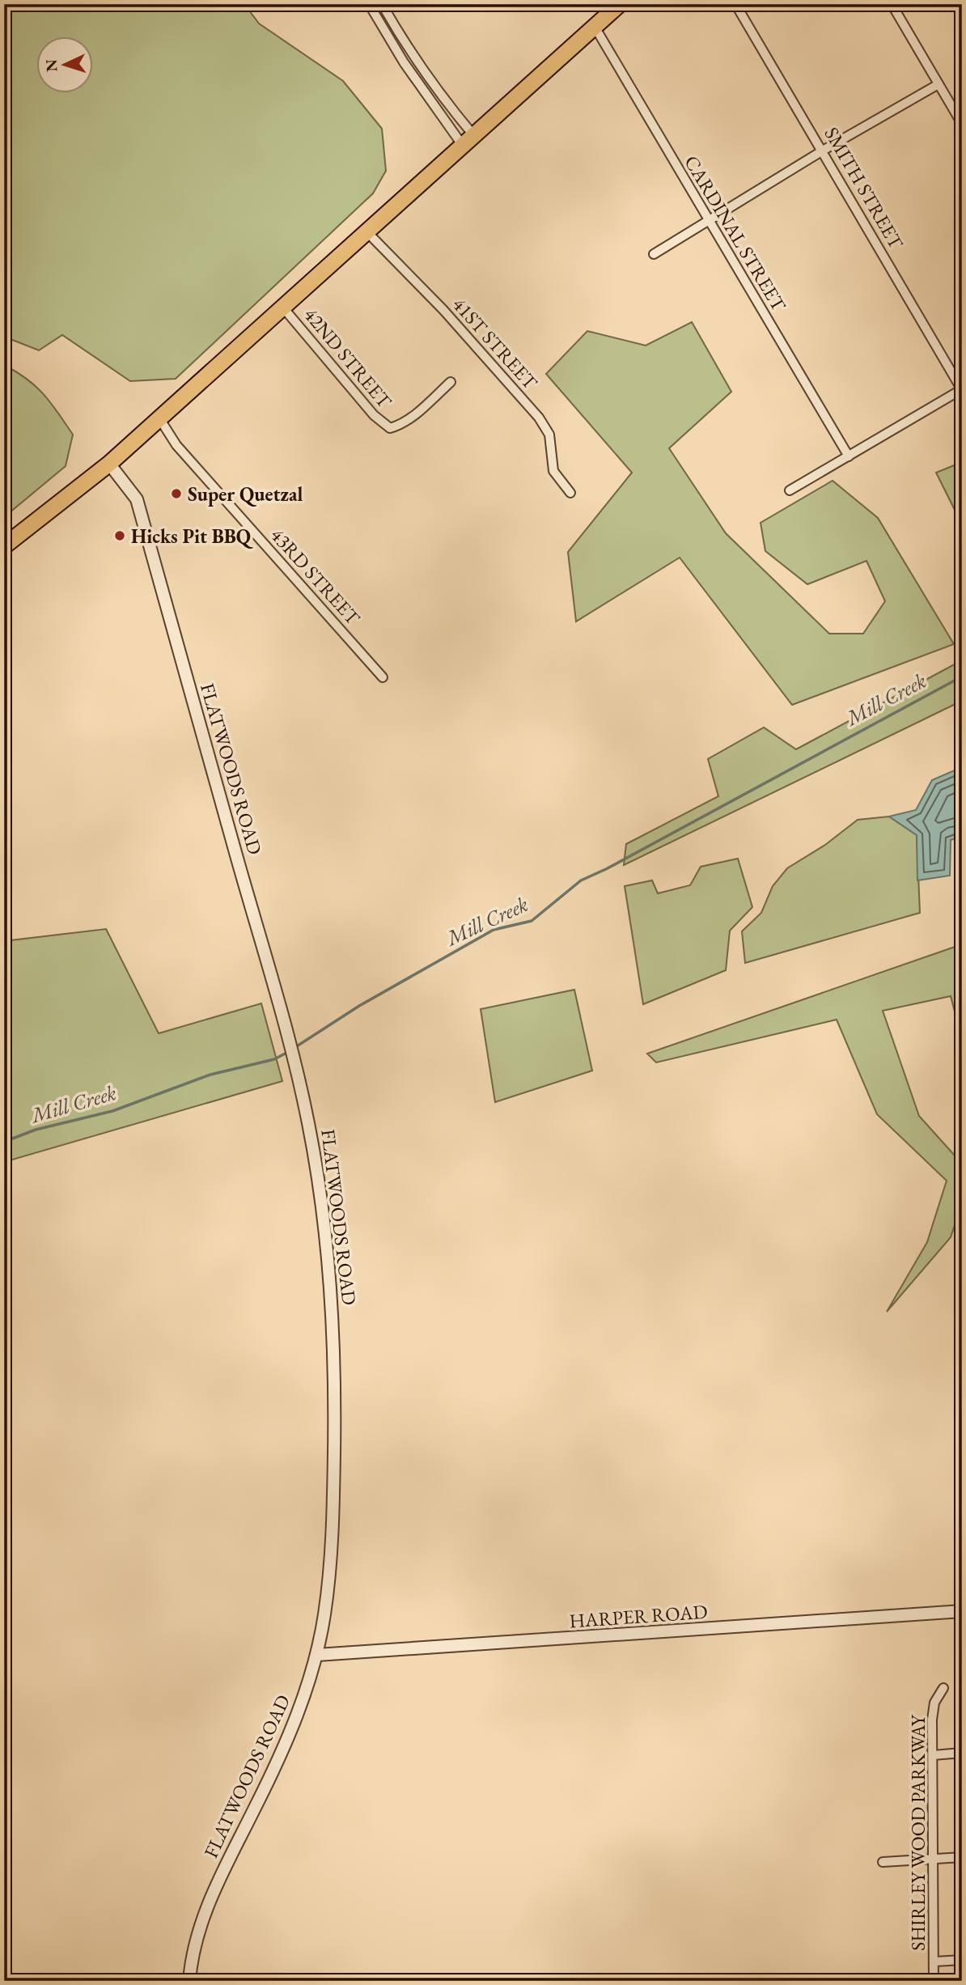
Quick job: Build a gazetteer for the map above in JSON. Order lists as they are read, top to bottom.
{
  "streets": {
    "street": [
      "SMITH STREET",
      "CARDINAL STREET",
      "41ST STREET",
      "42ND STREET",
      "43RD STREET",
      "FLATWOODS ROAD",
      "HARPER ROAD",
      "SHIRLEY WOOD PARKWAY"
    ]
  },
  "crossings": [
    ["FLATWOODS ROAD", "HARPER ROAD"]
  ],
  "water": ["Mill Creek"],
  "places": ["Super Quetzal", "Hicks Pit BBQ"],
  "north": "left"
}
